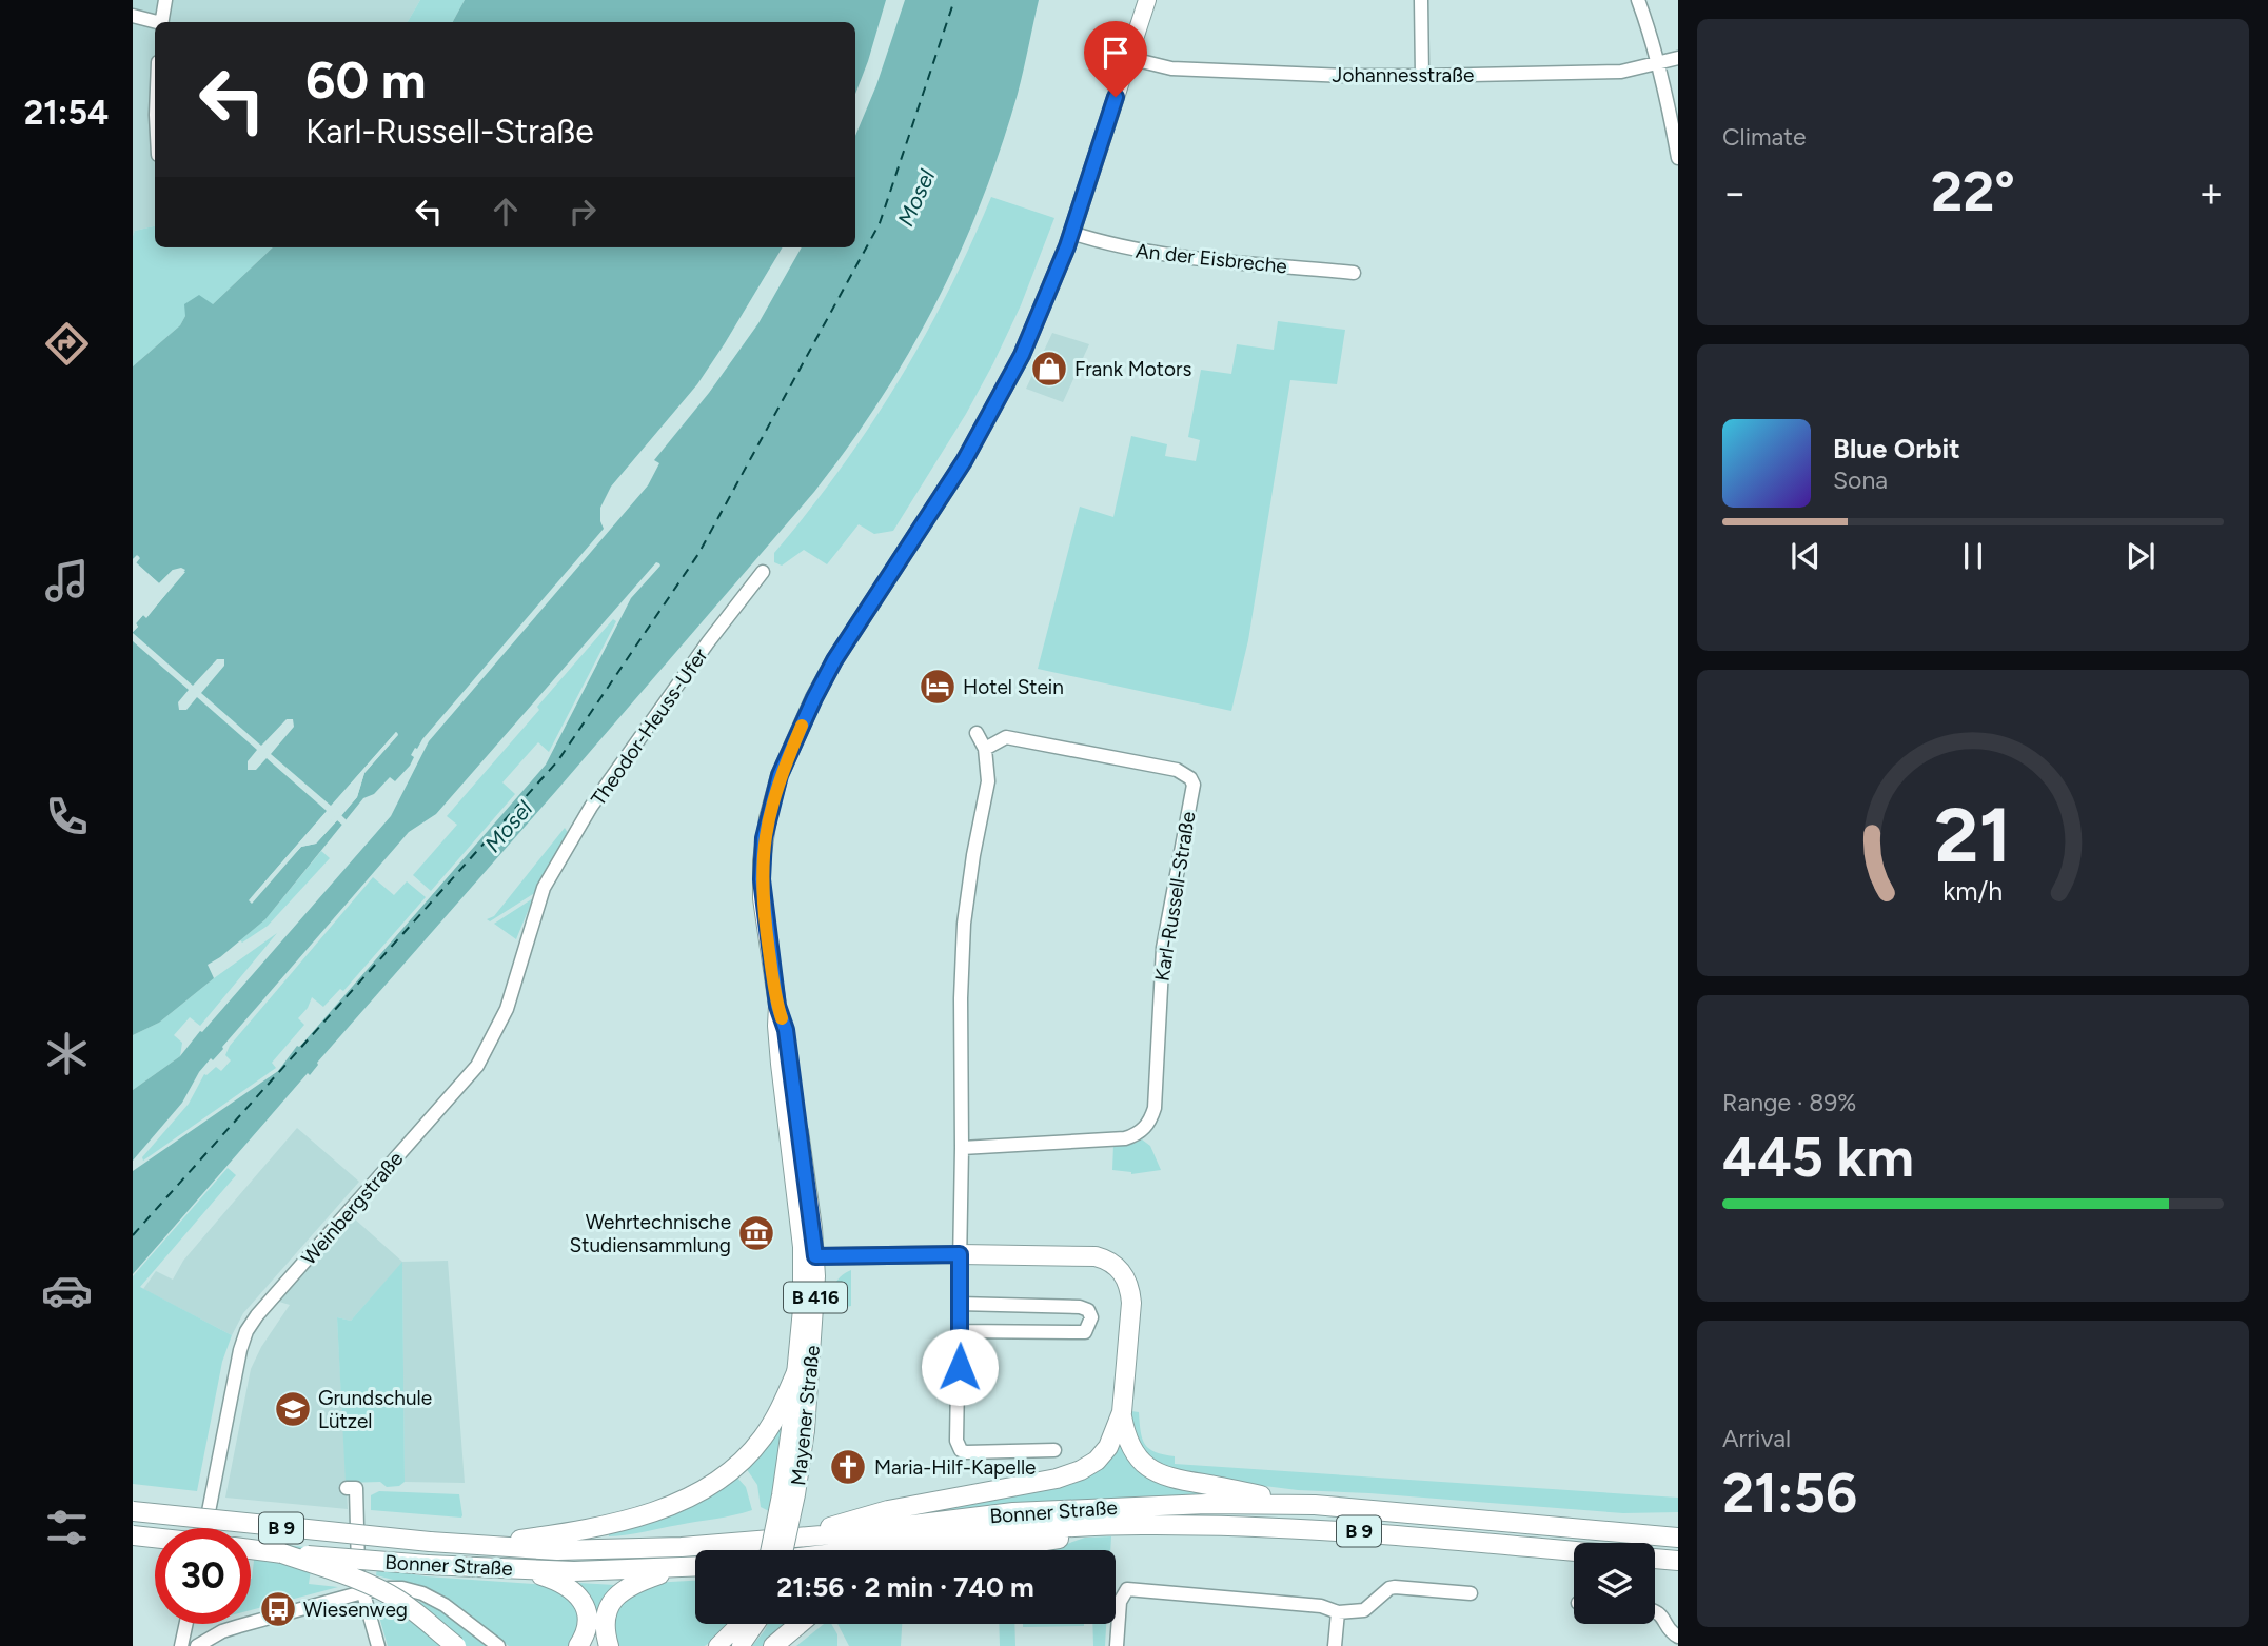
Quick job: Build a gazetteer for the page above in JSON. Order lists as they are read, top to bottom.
{
  "streets": {
    "highway": ["Bonner Straße", "B 9"],
    "main road": ["B 416", "Mayener Straße"],
    "street": [
      "Johannesstraße",
      "An der Eisbreche",
      "Theodor-Heuss-Ufer",
      "Karl-Russell-Straße",
      "Weinbergstraße"
    ]
  },
  "crossings": [
    ["Johannesstraße", "B 416"],
    ["An der Eisbreche", "B 416"],
    ["An der Eisbreche", "Mayener Straße"],
    ["Theodor-Heuss-Ufer", "Weinbergstraße"],
    ["B 416", "Mayener Straße"]
  ],
  "water": ["Mosel"],
  "places": {
    "shop": ["Frank Motors"],
    "hotel": ["Hotel Stein"],
    "museum": ["Wehrtechnische Studiensammlung"],
    "school or university": ["Grundschule Lützel"],
    "church": ["Maria-Hilf-Kapelle"],
    "bus stop": ["Wiesenweg"]
  },
  "page": {
    "tabs": "21:54",
    "tile": [
      "Climate",
      ["Range · 89%", "445 km"],
      ["Arrival", "21:56"]
    ],
    "turn": ["60 m", "Karl-Russell-Straße"],
    "heat": ["−", "22°", "+"],
    "song": ["Blue Orbit", "Sona"],
    "limit": "30",
    "trip": "21:56 · 2 min · 740 m",
    "gauge": ["21", "km/h"]
  }
}
